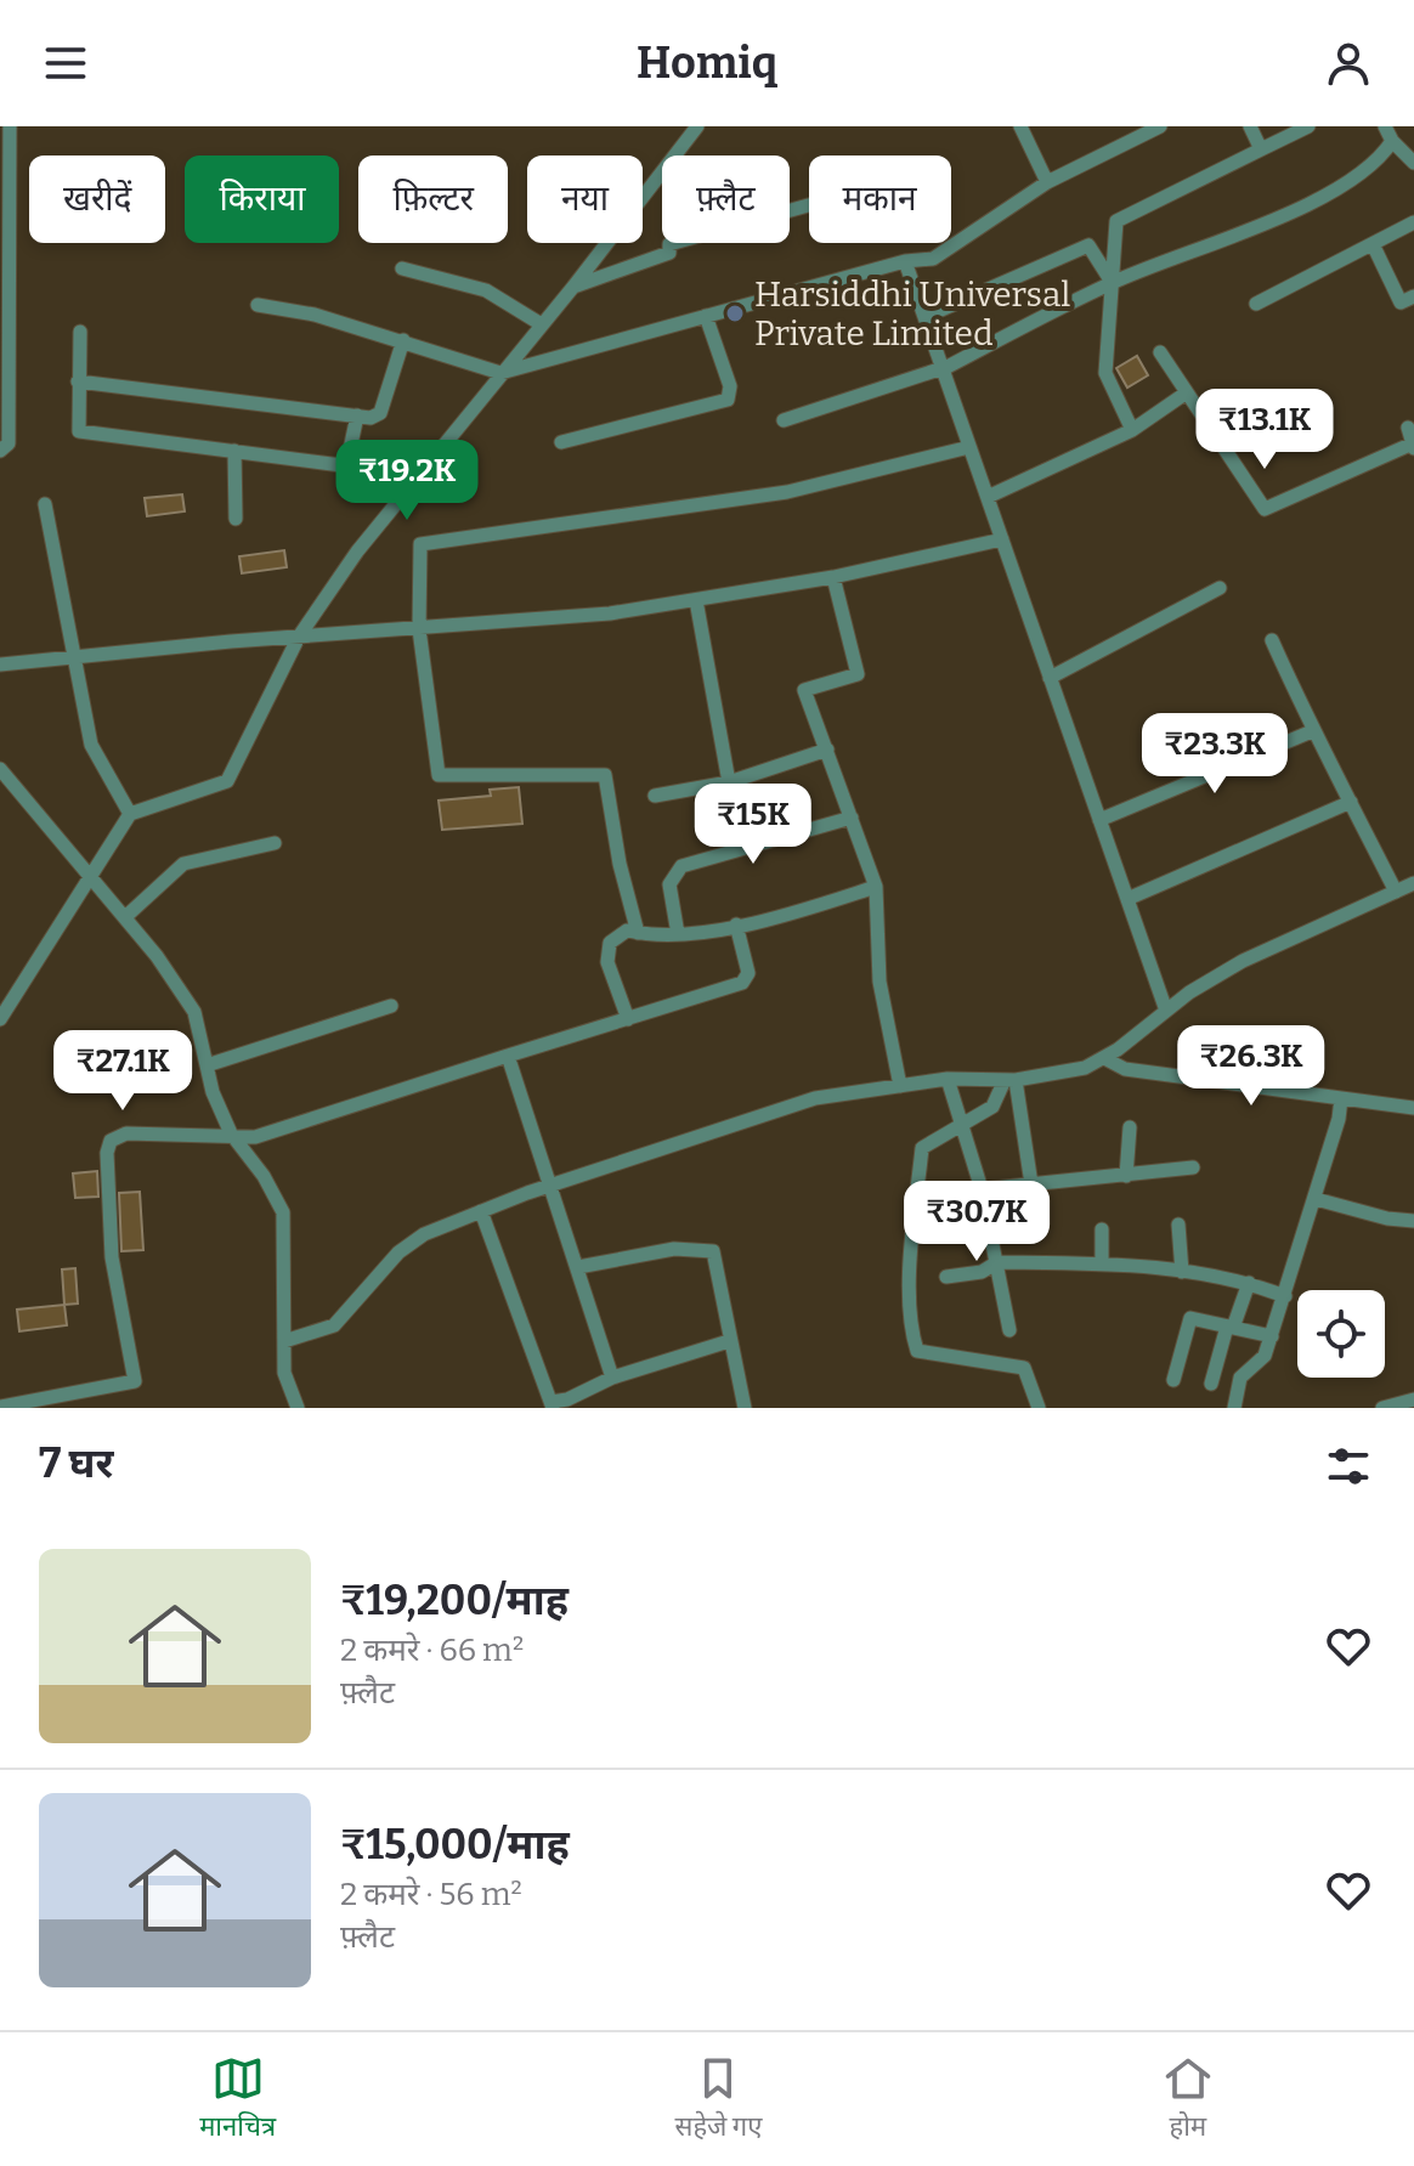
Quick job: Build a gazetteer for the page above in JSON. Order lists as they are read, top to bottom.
{
  "places": ["Harsiddhi Universal Private Limited"],
  "page": {
    "header": "Homiq",
    "chip": [
      "खरीदें",
      "किराया",
      "फ़िल्टर",
      "नया",
      "फ़्लैट",
      "मकान"
    ],
    "price": [
      "₹13.1K",
      "₹19.2K",
      "₹23.3K",
      "₹15K",
      "₹26.3K",
      "₹27.1K",
      "₹30.7K"
    ],
    "heading": "7 घर",
    "list": [
      {
        "name": "₹19,200/माह",
        "note": "2 कमरे · 66 m² · फ़्लैट"
      },
      {
        "name": "₹15,000/माह",
        "note": "2 कमरे · 56 m² · फ़्लैट"
      }
    ],
    "tabs": ["मानचित्र", "सहेजे गए", "होम"]
  }
}
